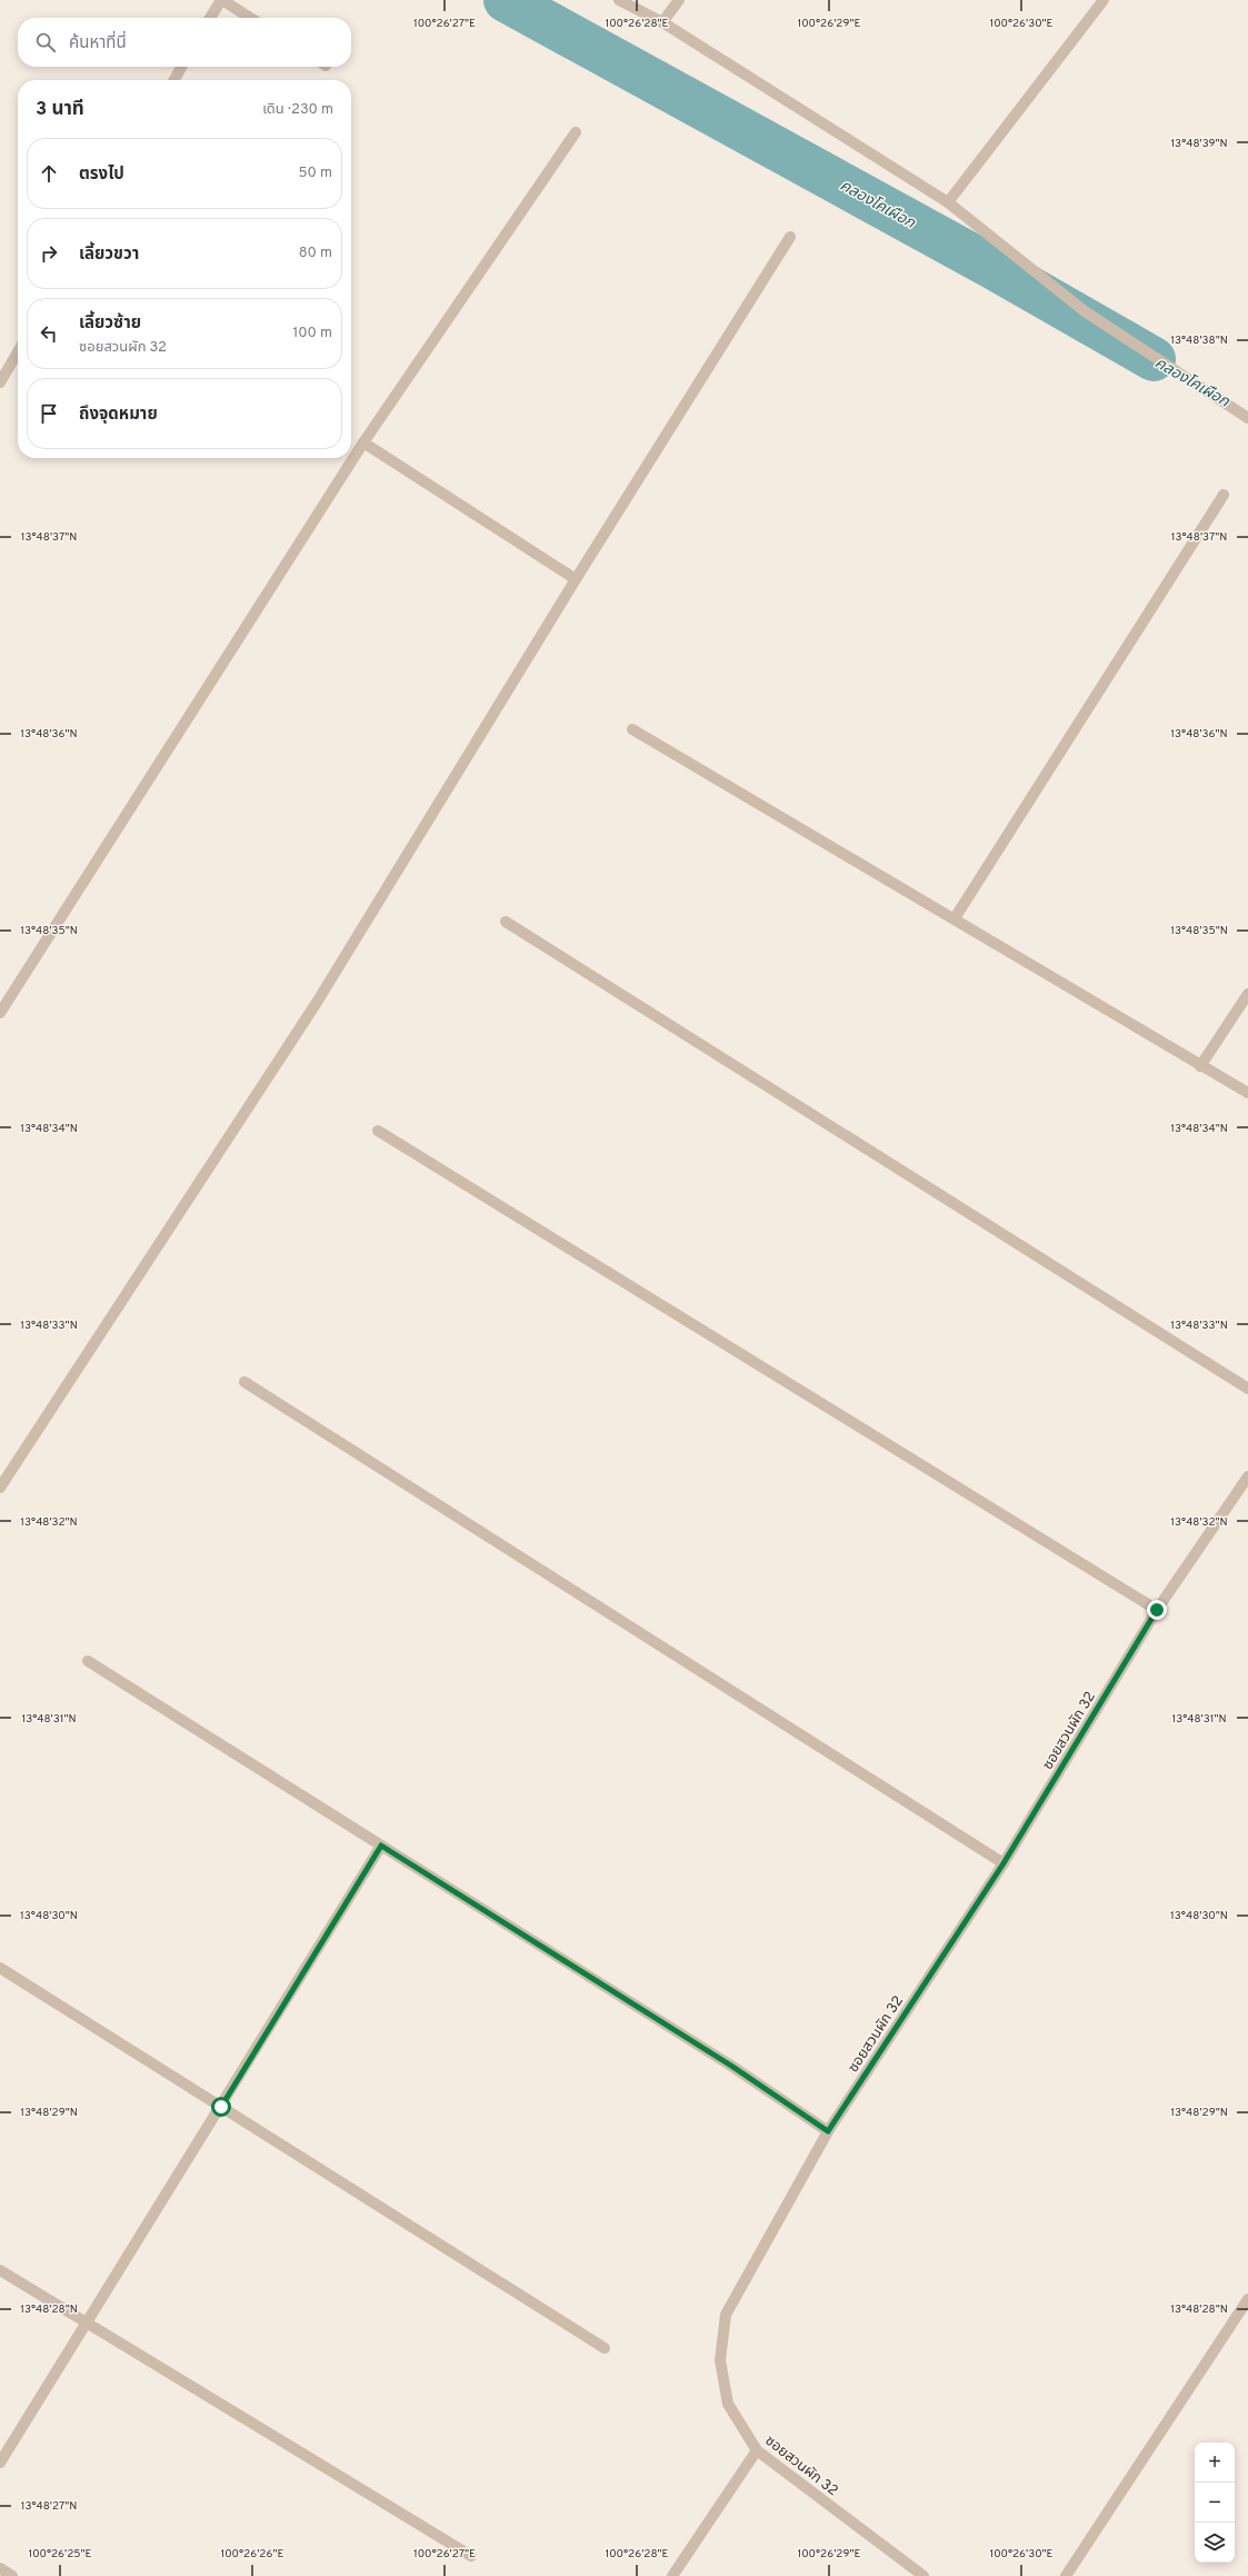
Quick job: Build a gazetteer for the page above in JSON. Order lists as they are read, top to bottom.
{
  "streets": {
    "street": ["ซอยสวนผัก 32"]
  },
  "water": ["คลองโคเผือก"],
  "page": {
    "search": "ค้นหาที่นี่",
    "heading": ["3 นาที", "เดิน · 230 m"],
    "list": [
      ["ตรงไป", "50 m"],
      ["เลี้ยวขวา", "80 m"],
      ["เลี้ยวซ้าย", "ซอยสวนผัก 32", "100 m"],
      "ถึงจุดหมาย"
    ],
    "map_buttons": ["+", "−"]
  },
  "coordinates": [
    "100°26'27\"E",
    "100°26'28\"E",
    "100°26'29\"E",
    "100°26'30\"E",
    "13°48'39\"N",
    "13°48'38\"N",
    "13°48'37\"N",
    "13°48'36\"N",
    "13°48'35\"N",
    "13°48'34\"N",
    "13°48'33\"N",
    "13°48'32\"N",
    "13°48'31\"N",
    "13°48'30\"N",
    "13°48'29\"N",
    "13°48'28\"N",
    "13°48'27\"N",
    "100°26'25\"E",
    "100°26'26\"E"
  ]
}
